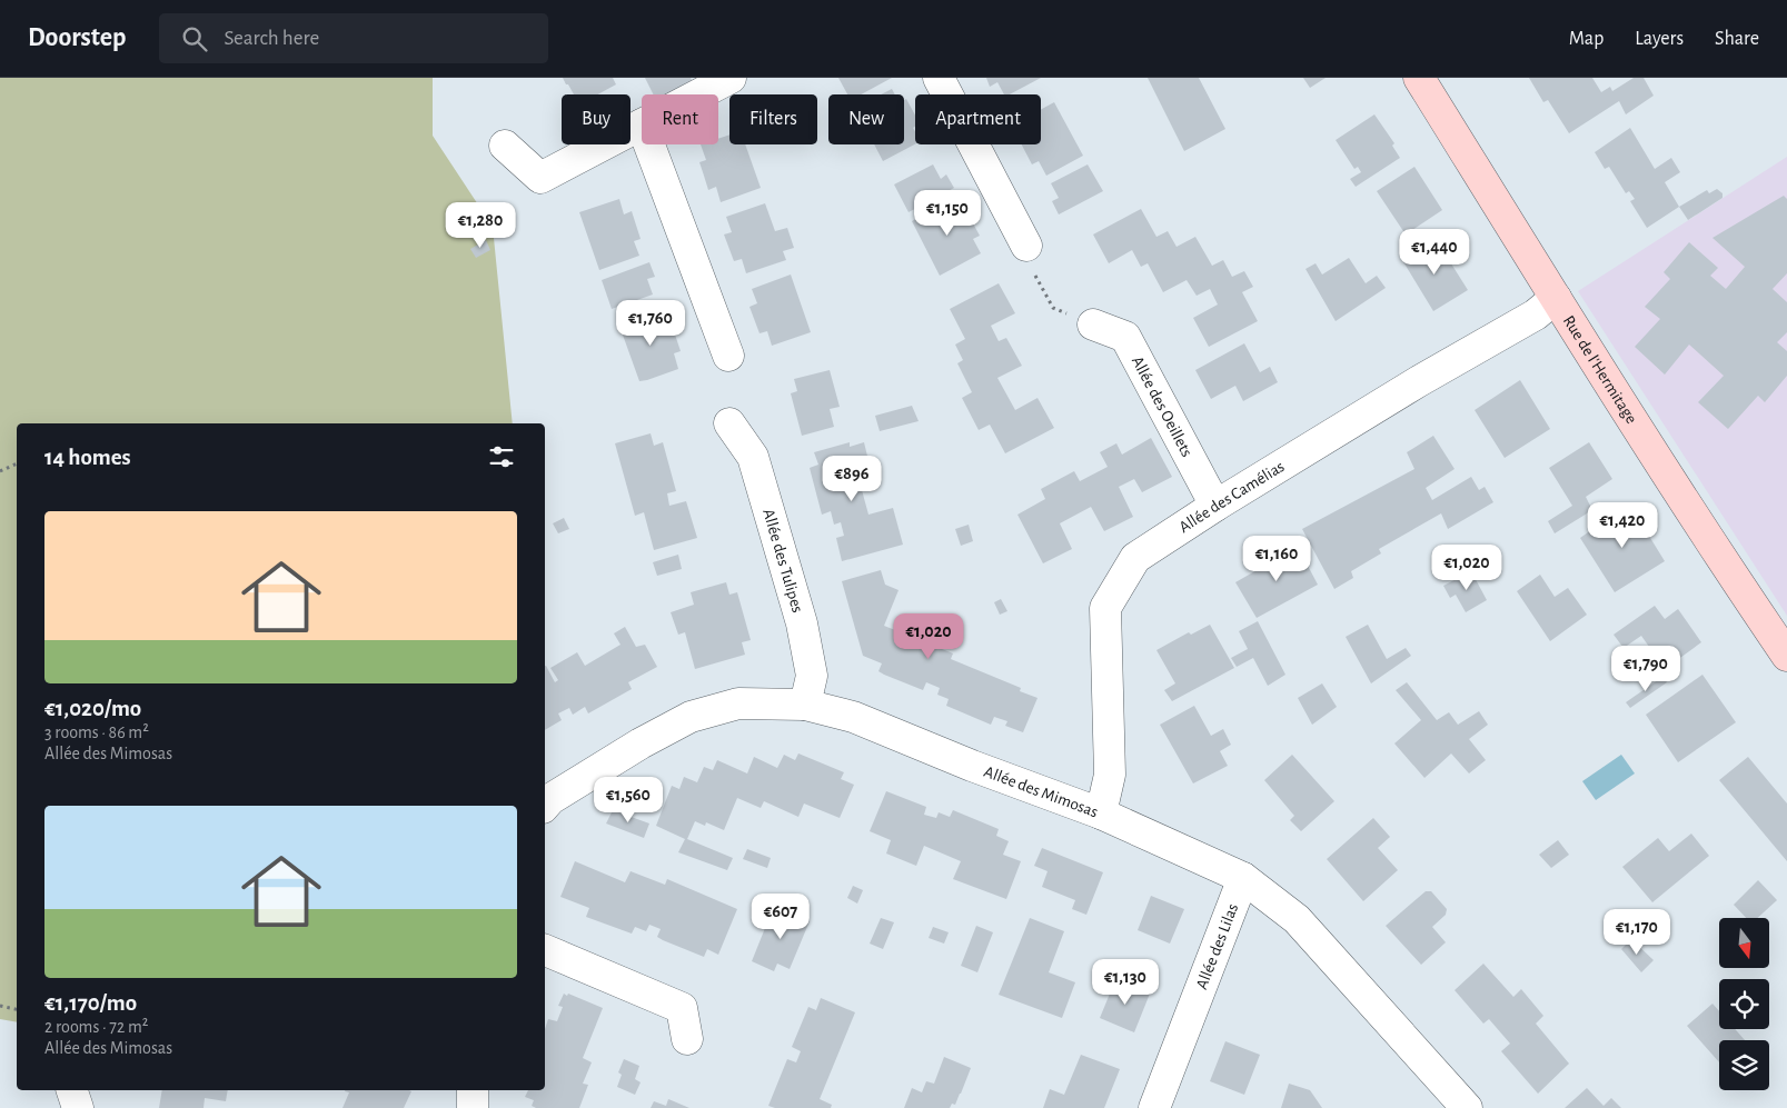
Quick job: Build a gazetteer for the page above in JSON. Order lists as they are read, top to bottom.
{
  "streets": {
    "street": [
      "Rue de l'Hermitage",
      "Allée des Oeillets",
      "Allée des Camélias",
      "Allée des Tulipes",
      "Allée des Mimosas",
      "Allée des Lilas"
    ]
  },
  "crossings": [
    ["Rue de l'Hermitage", "Allée des Camélias"],
    ["Allée des Oeillets", "Allée des Camélias"],
    ["Allée des Camélias", "Allée des Mimosas"],
    ["Allée des Tulipes", "Allée des Mimosas"],
    ["Allée des Mimosas", "Allée des Lilas"]
  ],
  "north": "bottom",
  "page": {
    "header": "Doorstep",
    "search": "Search here",
    "nav": ["Map", "Layers", "Share"],
    "chip": [
      "Buy",
      "Rent",
      "Filters",
      "New",
      "Apartment"
    ],
    "price": [
      "€1,150",
      "€1,280",
      "€1,440",
      "€1,760",
      "€896",
      "€1,420",
      "€1,160",
      "€1,020",
      "€1,020",
      "€1,790",
      "€1,560",
      "€607",
      "€1,170",
      "€1,130"
    ],
    "heading": "14 homes",
    "list": [
      {
        "name": "€1,020/mo",
        "note": "3 rooms · 86 m² · Allée des Mimosas"
      },
      {
        "name": "€1,170/mo",
        "note": "2 rooms · 72 m² · Allée des Mimosas"
      }
    ]
  }
}
